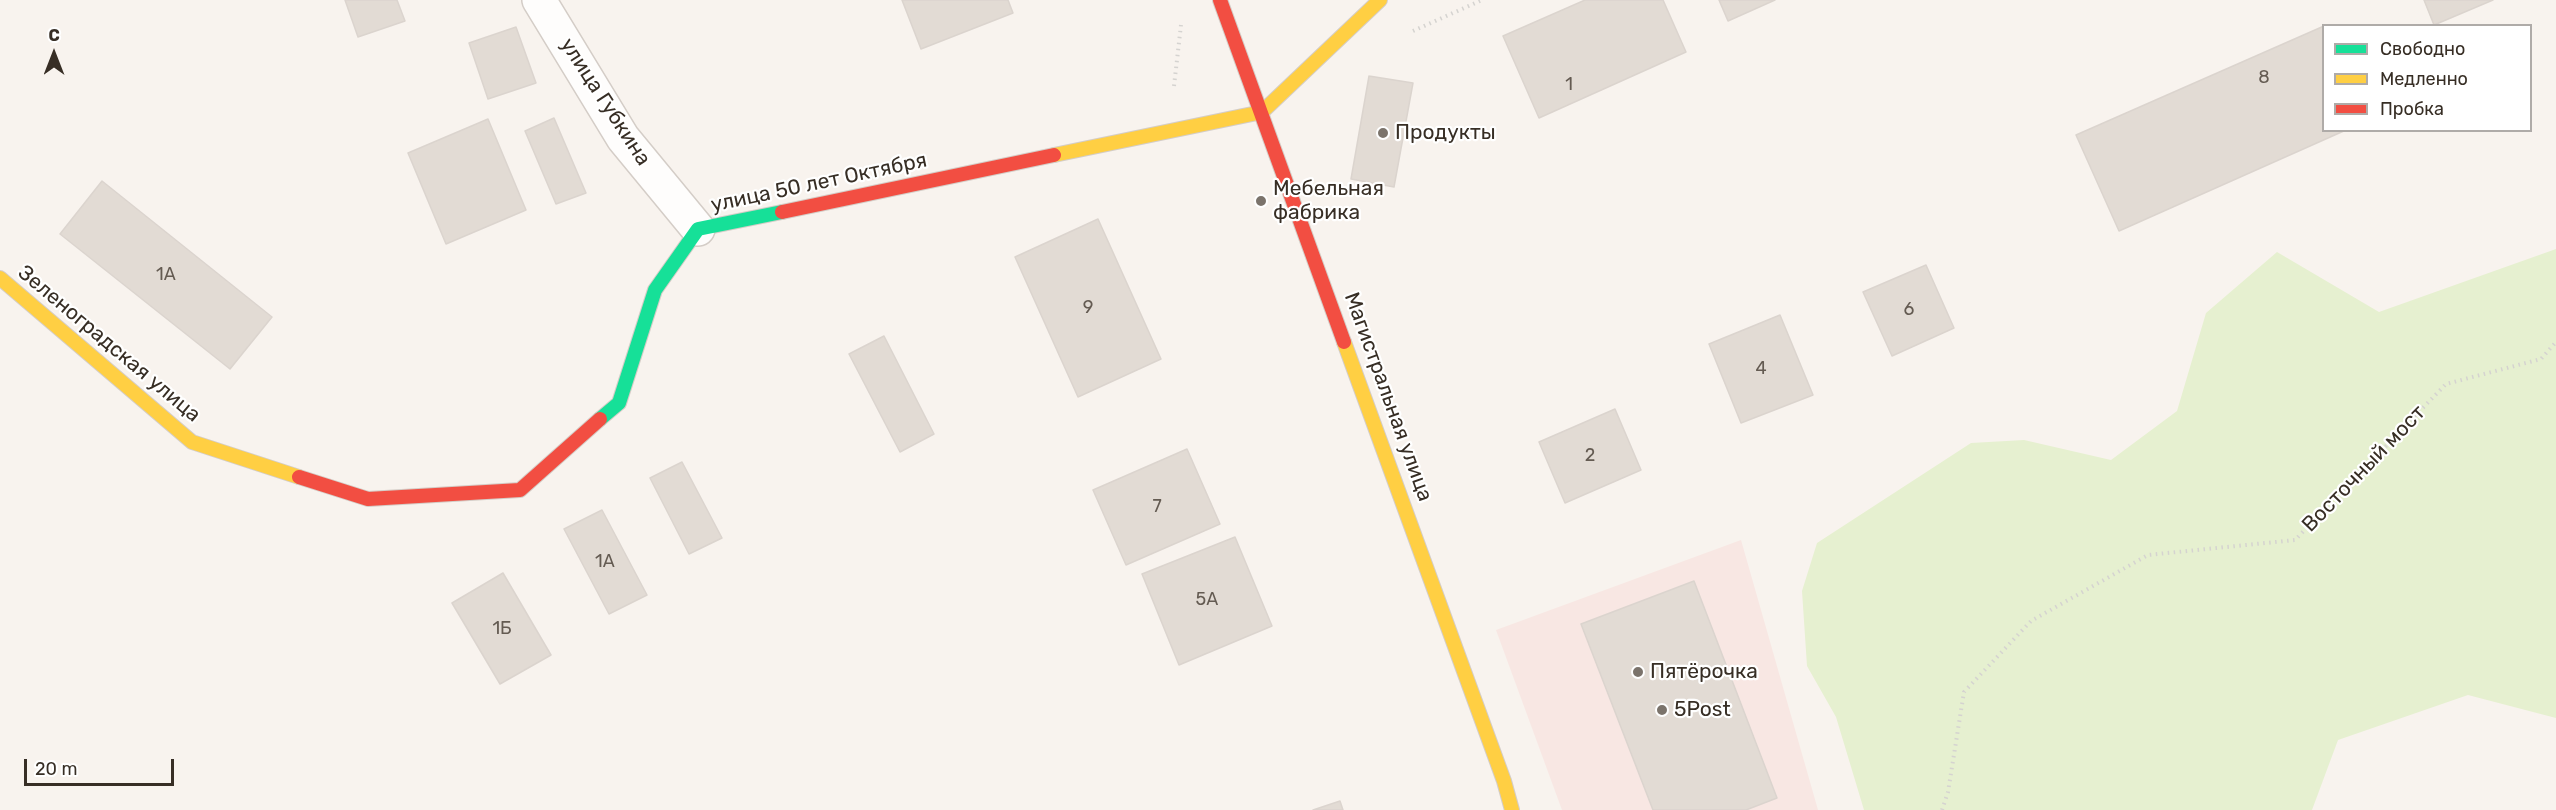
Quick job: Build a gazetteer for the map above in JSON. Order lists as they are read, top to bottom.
{
  "streets": {
    "street": [
      "улица Губкина",
      "улица 50 лет Октября",
      "Зеленоградская улица",
      "Магистральная улица"
    ],
    "path": ["Восточный мост"]
  },
  "crossings": [
    ["улица Губкина", "улица 50 лет Октября"],
    ["улица 50 лет Октября", "Зеленоградская улица"],
    ["улица 50 лет Октября", "Магистральная улица"]
  ],
  "places": [
    "Продукты",
    "Мебельная фабрика",
    "Пятёрочка",
    "5Post"
  ],
  "house_numbers": [
    "8",
    "1",
    "1А",
    "9",
    "6",
    "4",
    "2",
    "7",
    "1А",
    "5А",
    "1Б"
  ],
  "legend": ["Свободно", "Медленно", "Пробка"],
  "scale_bar": "20 m",
  "north": "top"
}
